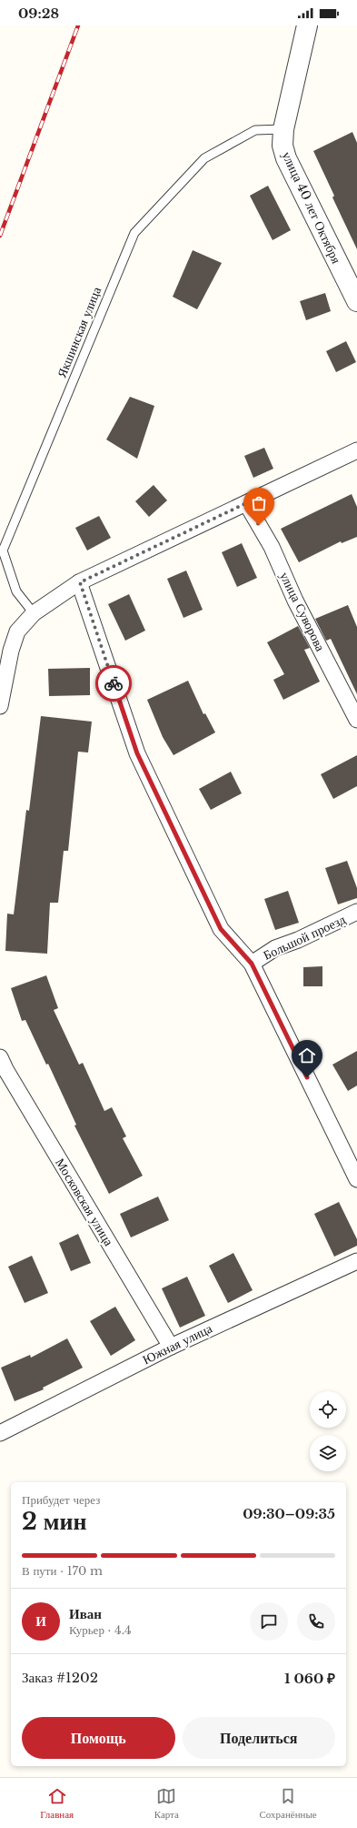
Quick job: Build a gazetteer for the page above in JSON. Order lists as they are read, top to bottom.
{
  "streets": {
    "street": [
      "улица 40 лет Октября",
      "улица Суворова",
      "Большой проезд",
      "Московская улица",
      "Южная улица"
    ],
    "lane": ["Якшинская улица"]
  },
  "crossings": [
    ["улица 40 лет Октября", "Якшинская улица"],
    ["Московская улица", "Южная улица"]
  ],
  "page": {
    "status": "09:28",
    "heading": ["2 мин", "Прибудет через", "09:30–09:35"],
    "panel": [
      "Иван",
      "Курьер · 4.4",
      "Заказ #1202",
      "1 060 ₽"
    ],
    "bar": "В пути · 170 m",
    "round": "И",
    "buttons": ["Помощь", "Поделиться"],
    "tabs": ["Главная", "Карта", "Сохранённые"]
  }
}
